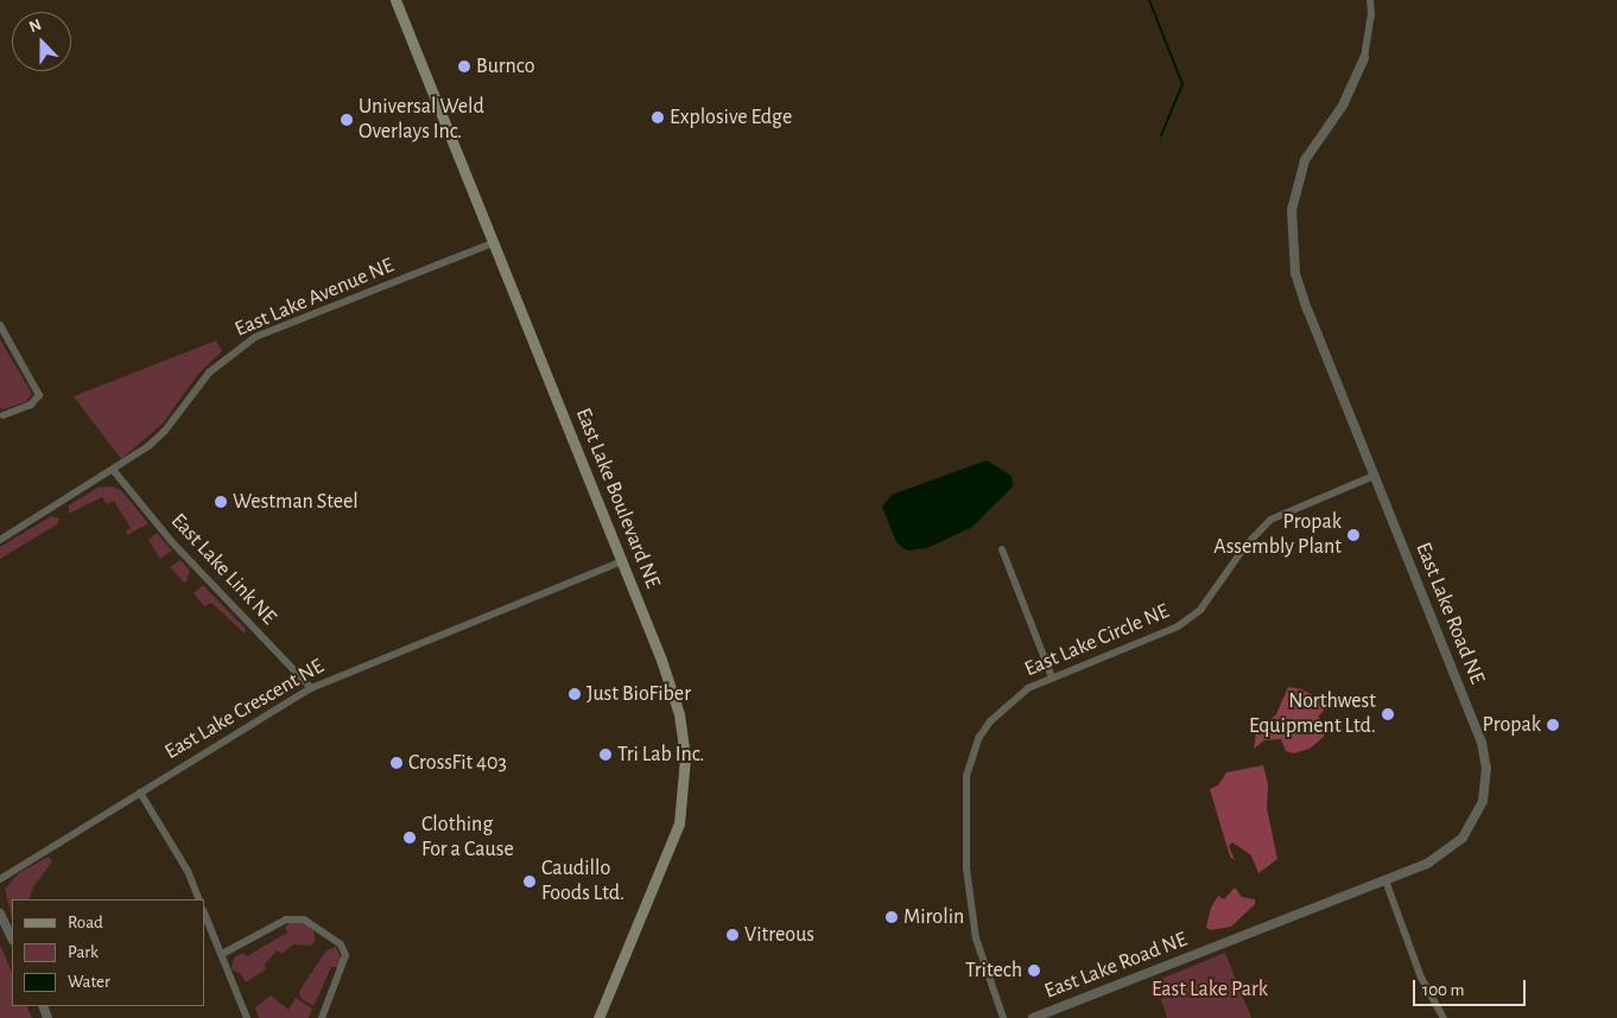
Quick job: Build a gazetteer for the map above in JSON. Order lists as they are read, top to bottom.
{
  "streets": {
    "main road": ["East Lake Boulevard NE"],
    "street": [
      "East Lake Avenue NE",
      "East Lake Link NE",
      "East Lake Road NE",
      "East Lake Circle NE",
      "East Lake Crescent NE"
    ]
  },
  "crossings": [
    ["East Lake Avenue NE", "East Lake Boulevard NE"],
    ["East Lake Avenue NE", "East Lake Link NE"],
    ["East Lake Boulevard NE", "East Lake Crescent NE"],
    ["East Lake Link NE", "East Lake Crescent NE"],
    ["East Lake Road NE", "East Lake Circle NE"]
  ],
  "parks": ["East Lake Park"],
  "places": [
    "Burnco",
    "Explosive Edge",
    "Universal Weld Overlays Inc.",
    "Westman Steel",
    "Propak Assembly Plant",
    "Just BioFiber",
    "Northwest Equipment Ltd.",
    "Propak",
    "Tri Lab Inc.",
    "CrossFit 403",
    "Clothing For a Cause",
    "Caudillo Foods Ltd.",
    "Mirolin",
    "Vitreous",
    "Tritech"
  ],
  "legend": ["Road", "Park", "Water"],
  "scale_bar": "100 m",
  "north": "top"
}
